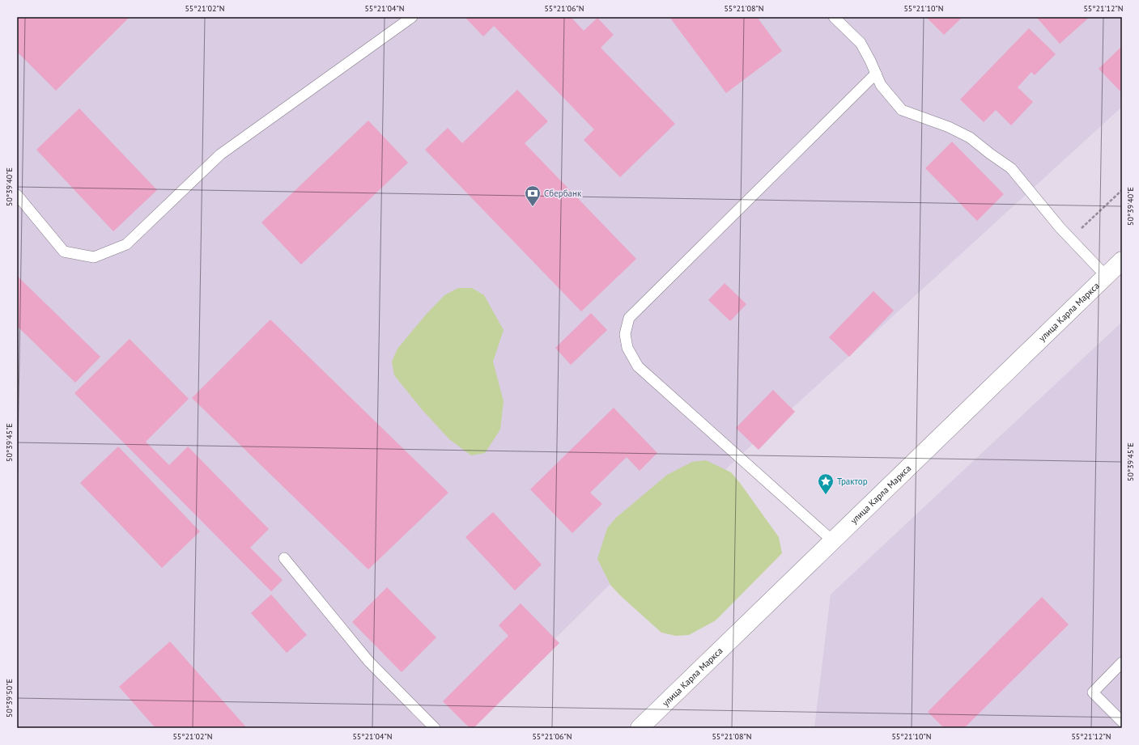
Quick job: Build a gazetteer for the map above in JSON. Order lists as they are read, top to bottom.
{
  "streets": {
    "main road": ["улица Карла Маркса"]
  },
  "places": {
    "bank": ["Сбербанк"],
    "place": ["Трактор"]
  },
  "coordinates": [
    "55°21'02\"N",
    "55°21'04\"N",
    "55°21'06\"N",
    "55°21'08\"N",
    "55°21'10\"N",
    "55°21'12\"N",
    "50°39'40\"E",
    "50°39'45\"E",
    "50°39'50\"E"
  ]
}
